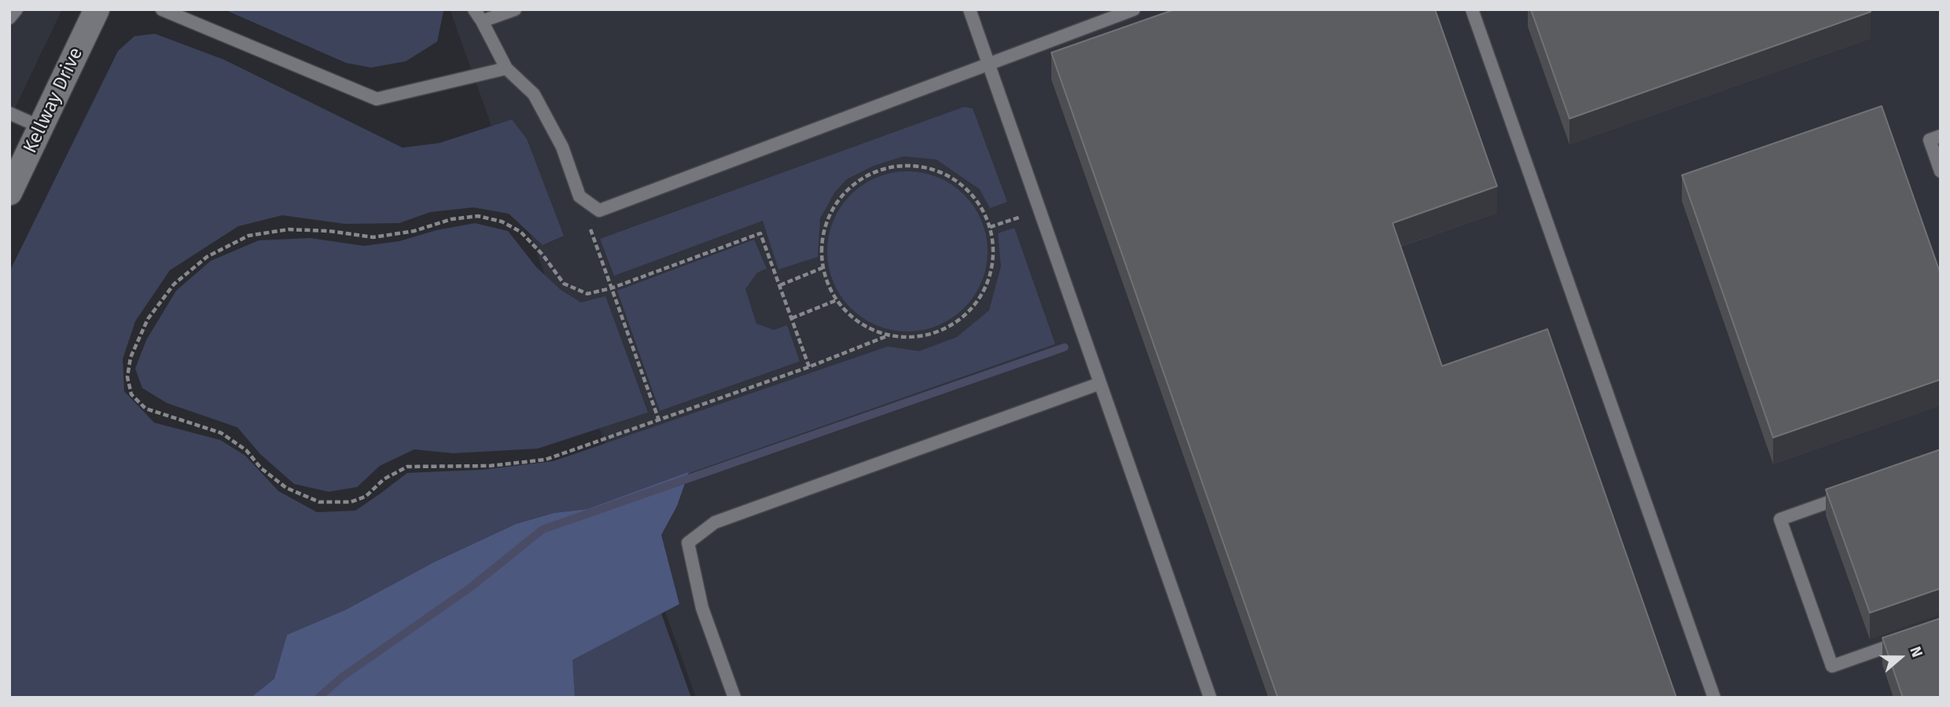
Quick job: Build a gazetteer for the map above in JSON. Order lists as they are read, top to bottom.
{
  "streets": {
    "street": ["Kellway Drive"]
  },
  "north": "right"
}
